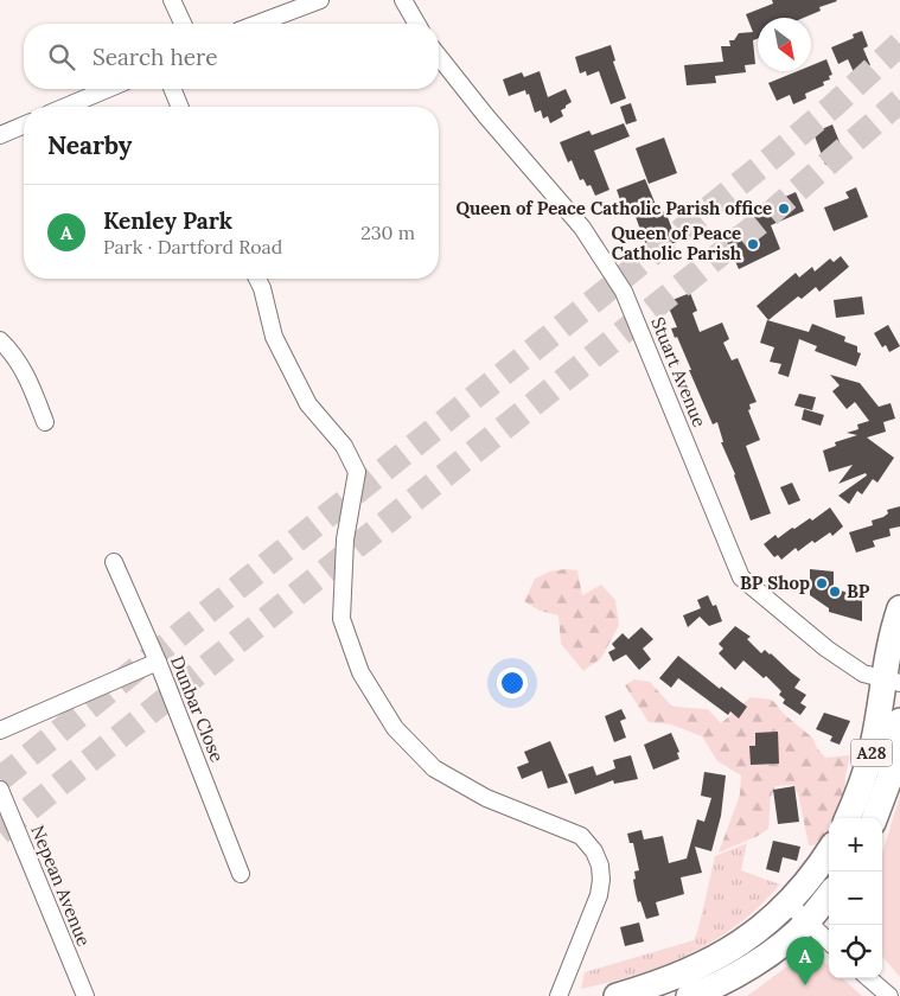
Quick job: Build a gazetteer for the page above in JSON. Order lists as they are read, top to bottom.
{
  "streets": {
    "highway": ["A28"],
    "street": ["Stuart Avenue", "Dunbar Close", "Nepean Avenue"]
  },
  "crossings": [
    ["Stuart Avenue", "A28"]
  ],
  "places": [
    "Queen of Peace Catholic Parish office",
    "Queen of Peace Catholic Parish",
    "BP Shop",
    "BP"
  ],
  "north": "bottom right",
  "page": {
    "search": "Search here",
    "heading": "Nearby",
    "list": [
      {
        "mark": "A",
        "name": "Kenley Park",
        "note": "Park · Dartford Road",
        "value": "230 m"
      }
    ],
    "map_buttons": ["+", "−"],
    "pins": "A"
  }
}
